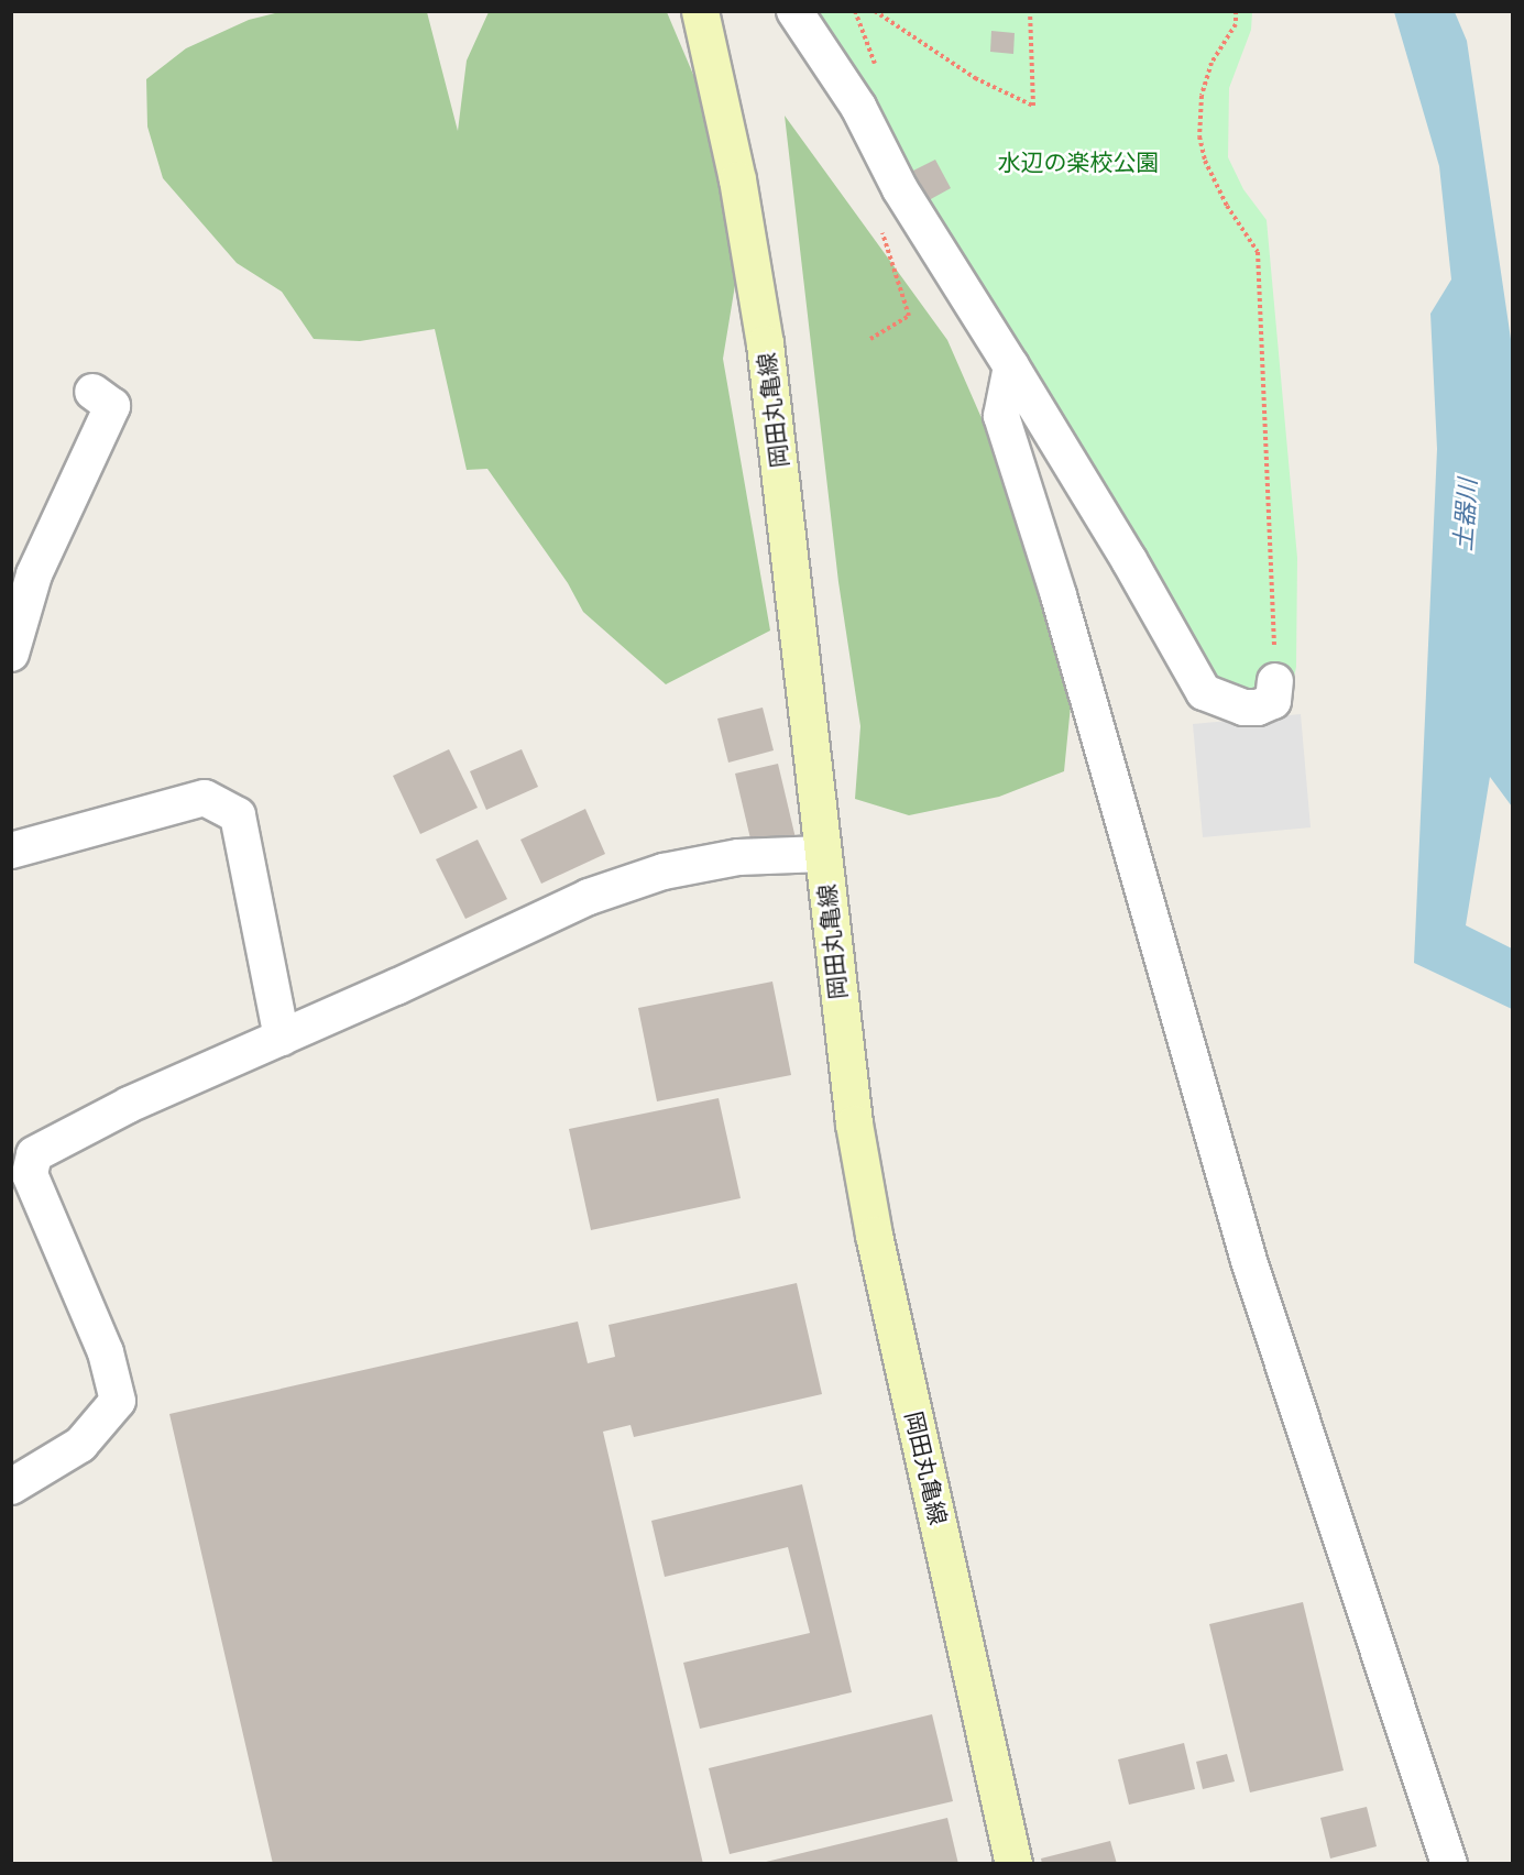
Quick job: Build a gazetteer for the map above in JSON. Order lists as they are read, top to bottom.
{
  "streets": {
    "main road": ["岡田丸亀線"]
  },
  "water": ["土器川"],
  "parks": ["水辺の楽校公園"]
}
